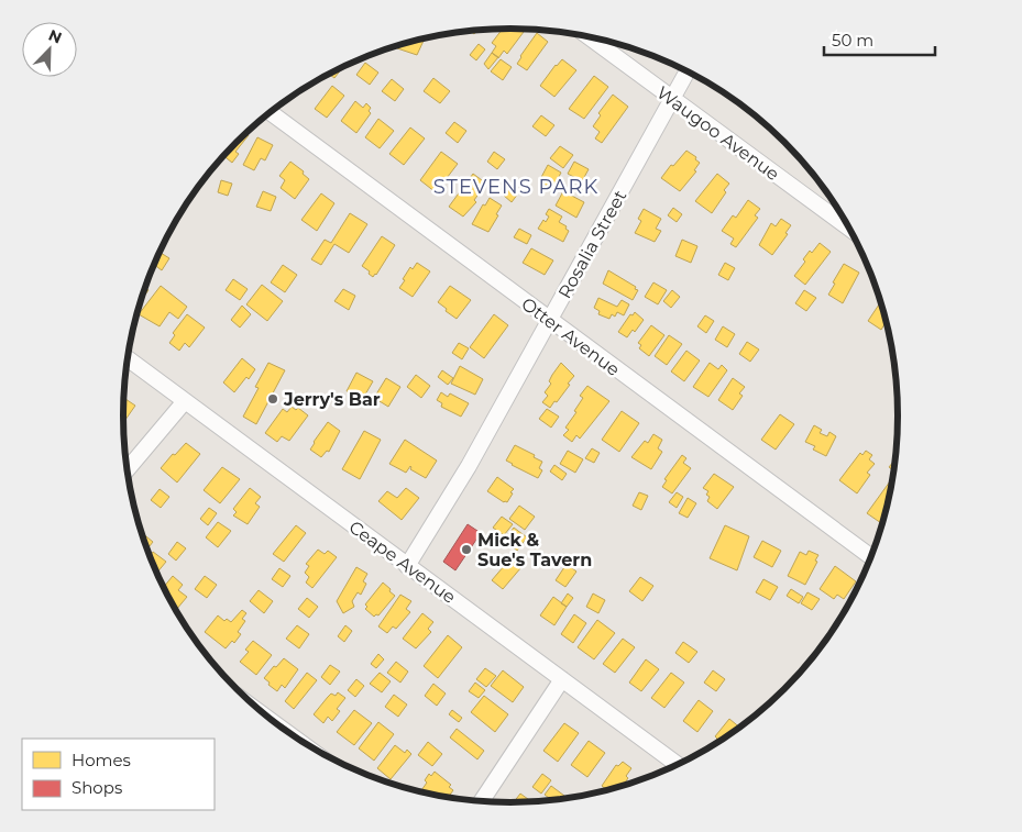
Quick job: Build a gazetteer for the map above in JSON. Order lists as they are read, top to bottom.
{
  "streets": {
    "street": [
      "Waugoo Avenue",
      "Rosalia Street",
      "Otter Avenue",
      "Ceape Avenue"
    ]
  },
  "crossings": [
    ["Waugoo Avenue", "Rosalia Street"],
    ["Rosalia Street", "Otter Avenue"],
    ["Rosalia Street", "Ceape Avenue"]
  ],
  "districts": ["STEVENS PARK"],
  "places": ["Jerry's Bar", "Mick & Sue's Tavern"],
  "legend": ["Homes", "Shops"],
  "scale_bar": "50 m",
  "north": "top right"
}
